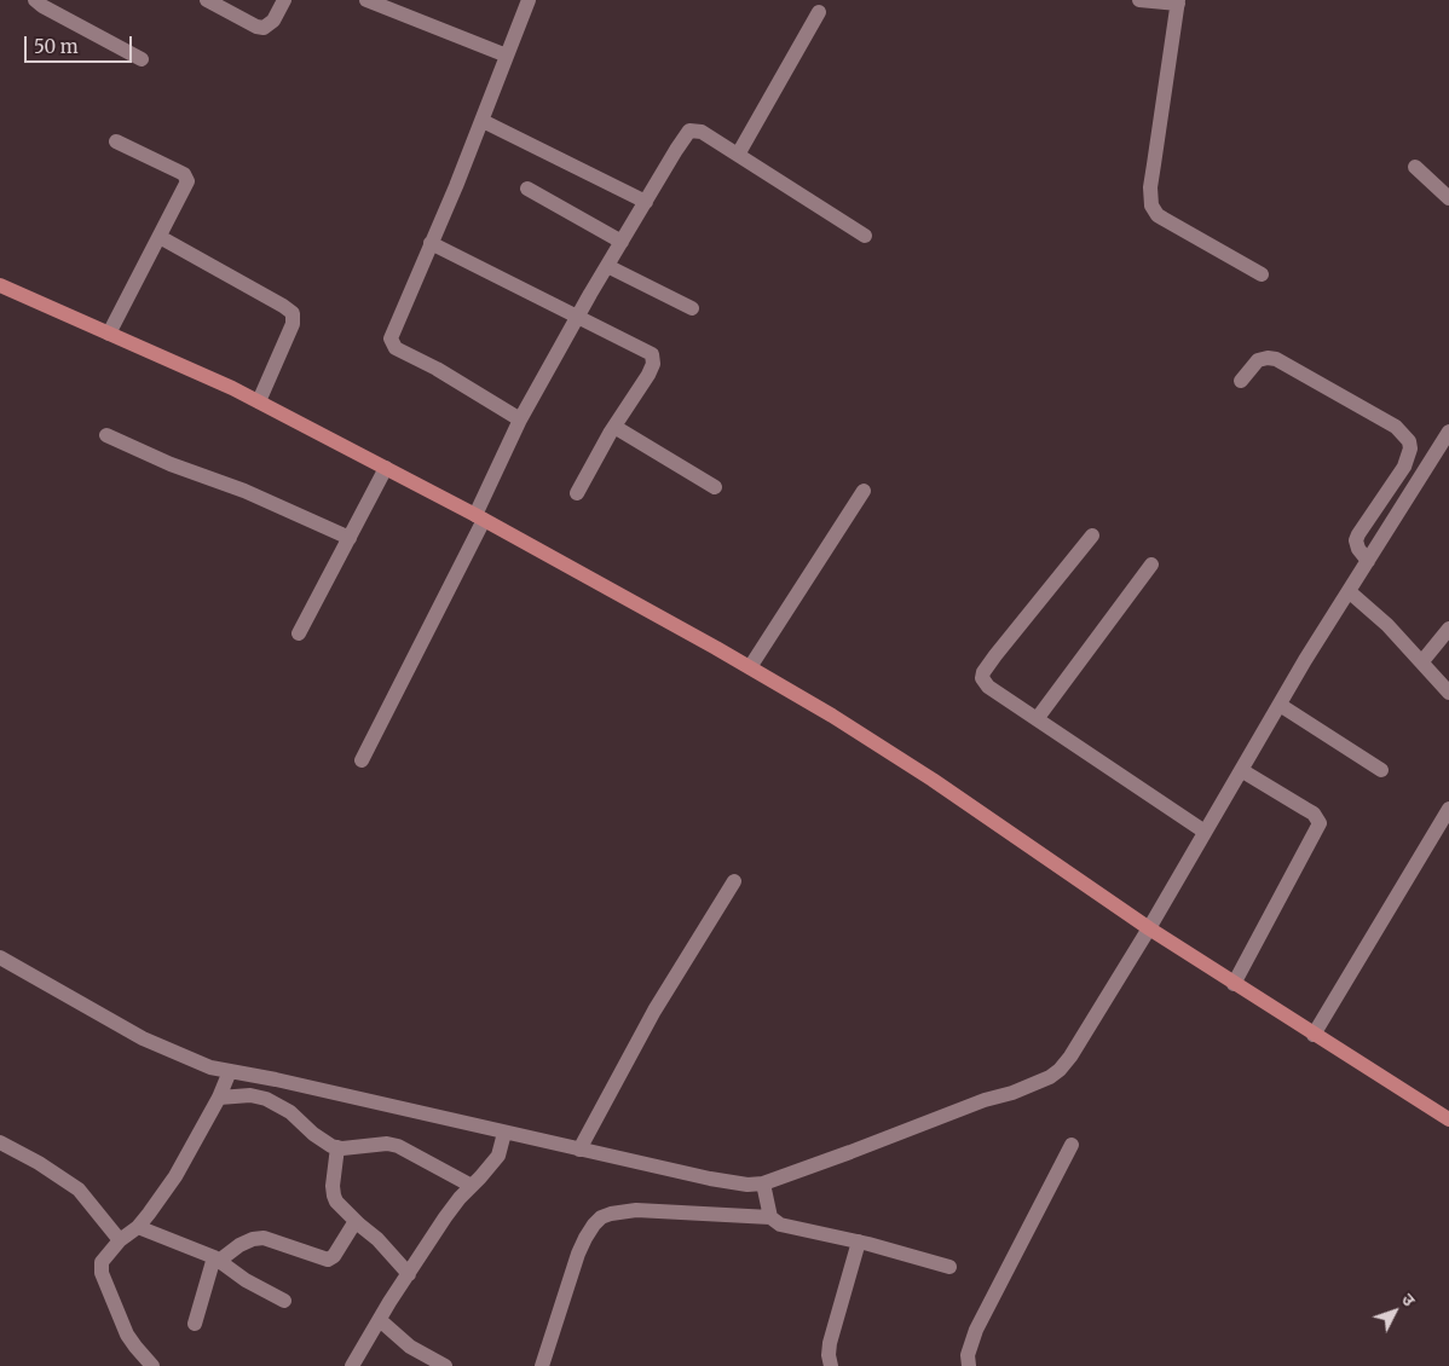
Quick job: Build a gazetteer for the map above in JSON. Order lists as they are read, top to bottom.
{
  "scale_bar": "50 m",
  "north": "top right"
}
